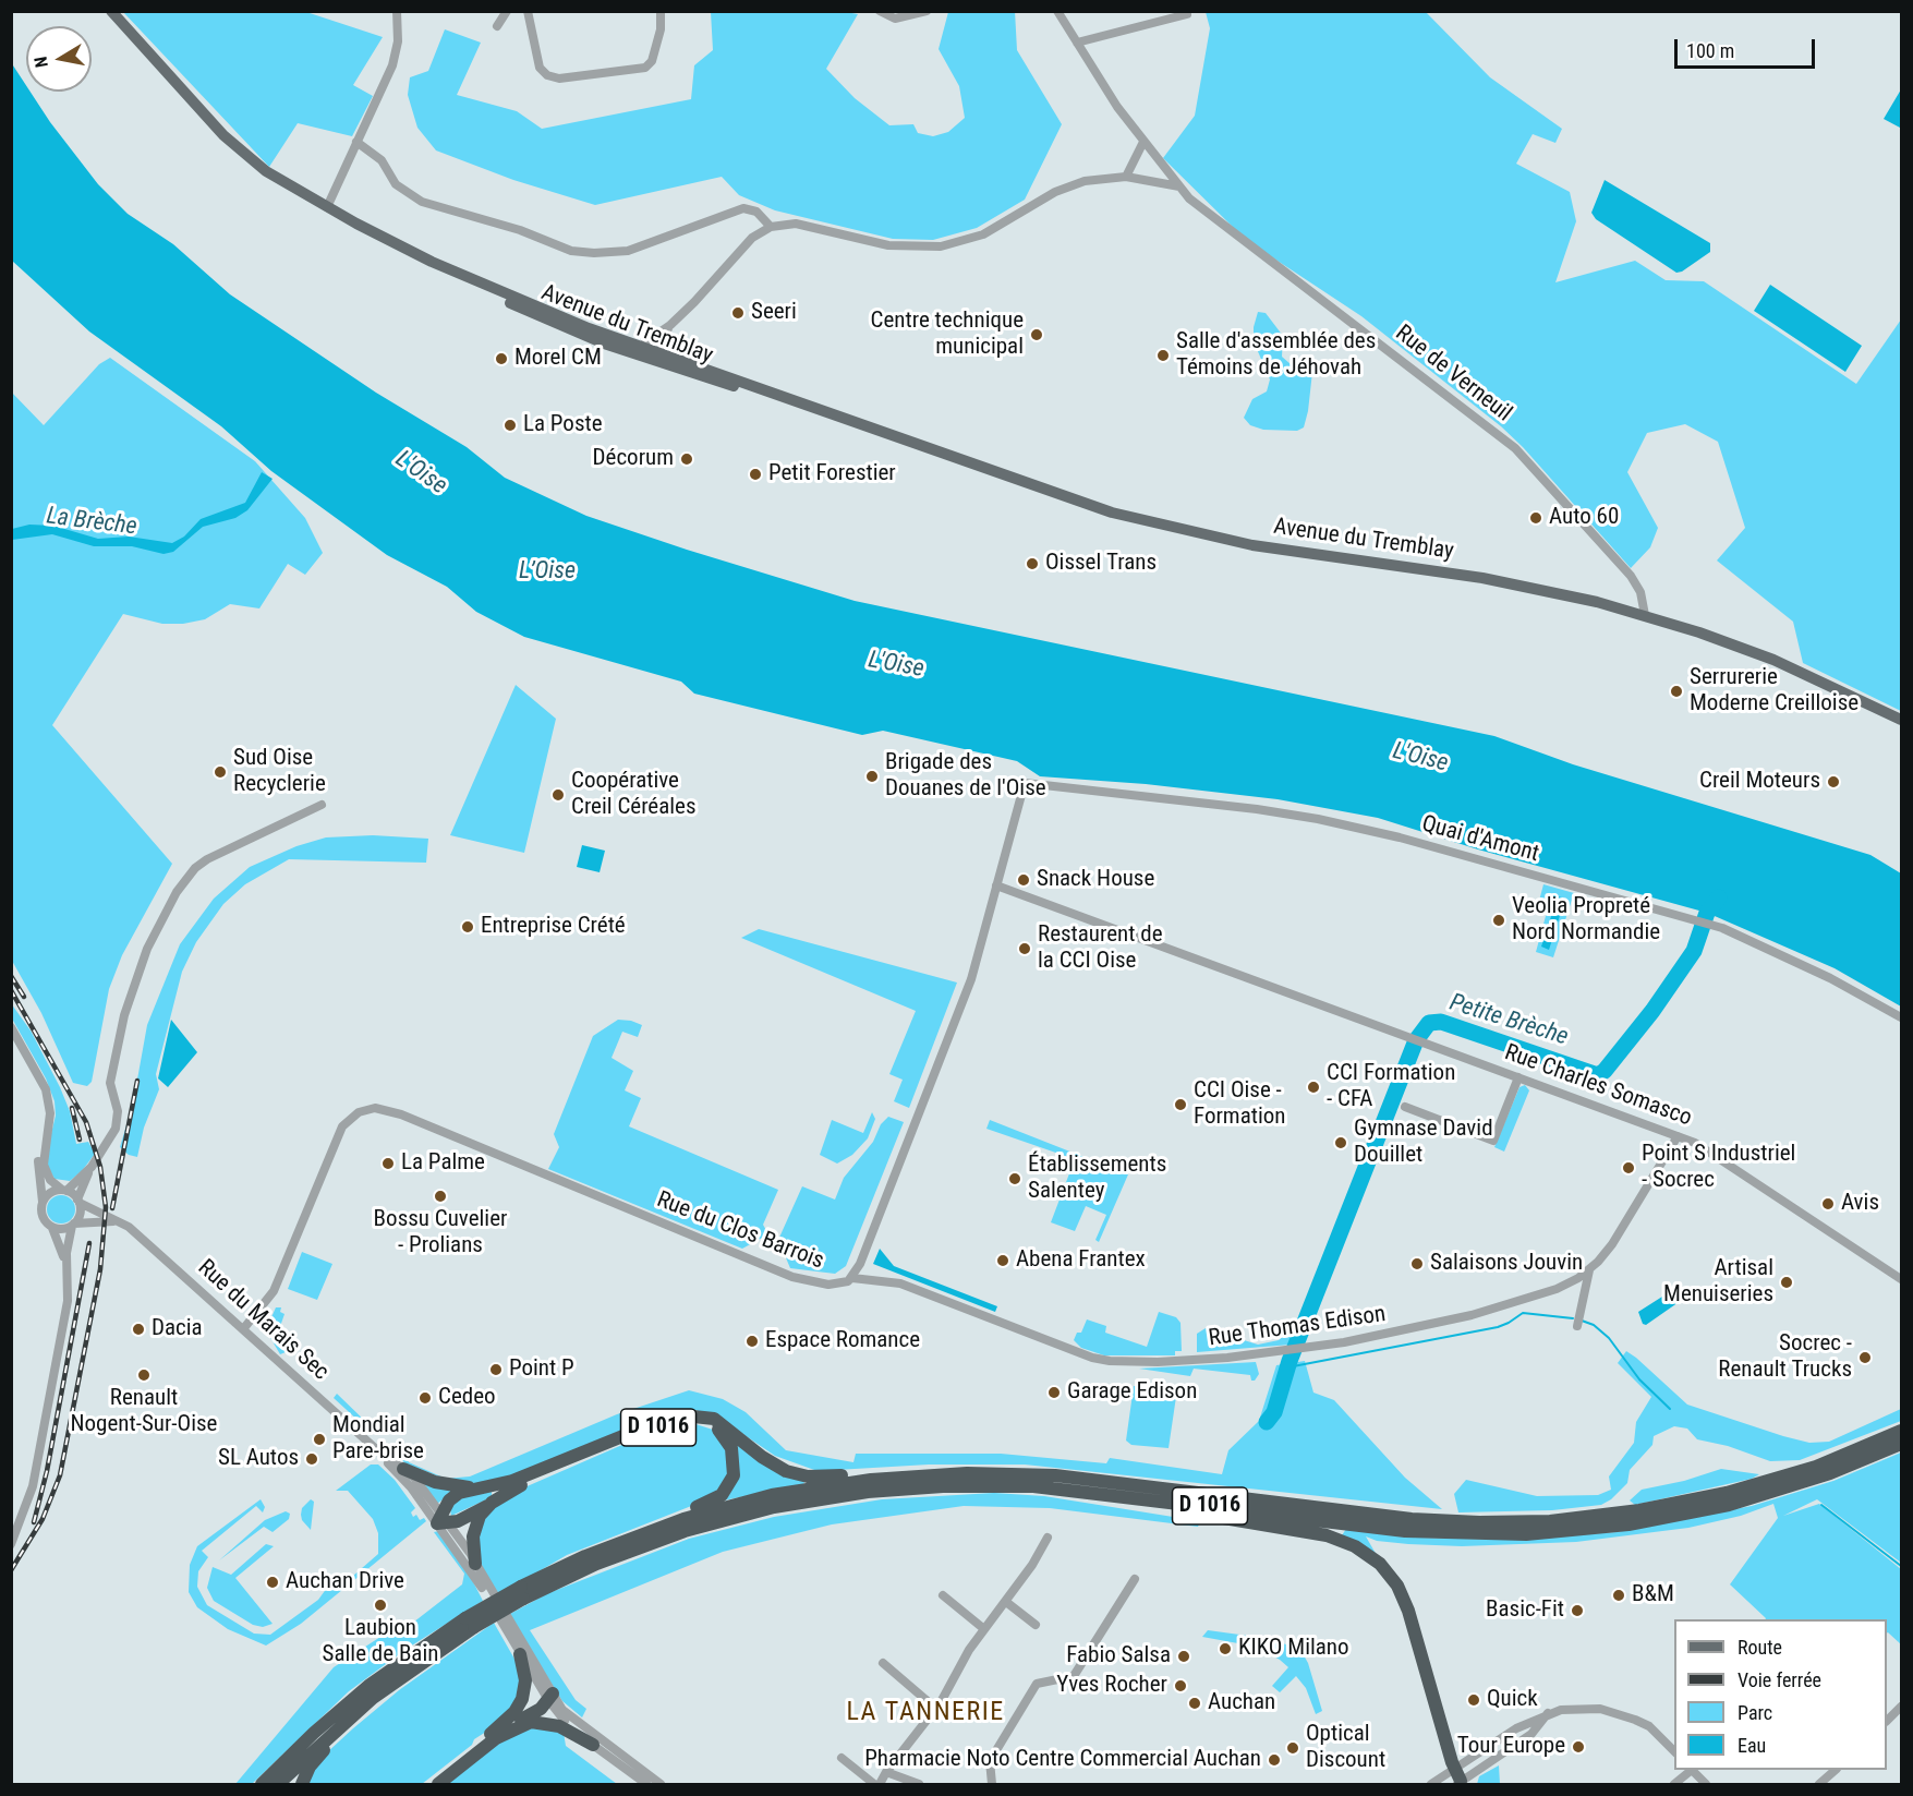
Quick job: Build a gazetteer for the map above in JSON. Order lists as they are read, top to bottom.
{
  "streets": {
    "highway": ["D 1016"],
    "main road": ["Avenue du Tremblay"],
    "street": [
      "Rue de Verneuil",
      "Quai d'Amont",
      "Rue Charles Somasco",
      "Rue du Clos Barrois",
      "Rue du Marais Sec",
      "Rue Thomas Edison"
    ]
  },
  "crossings": [
    ["Avenue du Tremblay", "Rue de Verneuil"],
    ["Quai d'Amont", "Rue du Clos Barrois"],
    ["Rue Charles Somasco", "Rue du Clos Barrois"],
    ["Rue Charles Somasco", "Rue Thomas Edison"],
    ["Rue du Clos Barrois", "Rue du Marais Sec"],
    ["Rue du Clos Barrois", "Rue Thomas Edison"],
    ["Rue du Marais Sec", "D 1016"]
  ],
  "districts": ["LA TANNERIE"],
  "water": [
    "L'Oise",
    "La Brèche",
    "L’Oise",
    "Petite Brèche"
  ],
  "places": [
    "Seeri",
    "Centre technique municipal",
    "Salle d'assemblée des Témoins de Jéhovah",
    "Morel CM",
    "La Poste",
    "Décorum",
    "Petit Forestier",
    "Auto 60",
    "Oissel Trans",
    "Serrurerie Moderne Creilloise",
    "Sud Oise Recyclerie",
    "Brigade des Douanes de l'Oise",
    "Creil Moteurs",
    "Coopérative Creil Céréales",
    "Snack House",
    "Veolia Propreté Nord Normandie",
    "Entreprise Crété",
    "Restaurent de la CCI Oise",
    "CCI Formation - CFA",
    "CCI Oise - Formation",
    "Gymnase David Douillet",
    "La Palme",
    "Point S Industriel - Socrec",
    "Établissements Salentey",
    "Bossu Cuvelier - Prolians",
    "Avis",
    "Abena Frantex",
    "Salaisons Jouvin",
    "Artisal Menuiseries",
    "Dacia",
    "Espace Romance",
    "Socrec - Renault Trucks",
    "Point P",
    "Renault Nogent-Sur-Oise",
    "Garage Edison",
    "Cedeo",
    "Mondial Pare-brise",
    "SL Autos",
    "Auchan Drive",
    "B&M",
    "Laubion Salle de Bain",
    "Basic-Fit",
    "KIKO Milano",
    "Fabio Salsa",
    "Yves Rocher",
    "Quick",
    "Auchan",
    "Tour Europe",
    "Optical Discount",
    "Pharmacie Noto Centre Commercial Auchan"
  ],
  "legend": [
    "Route",
    "Voie ferrée",
    "Parc",
    "Eau"
  ],
  "scale_bar": "100 m",
  "north": "left"
}
